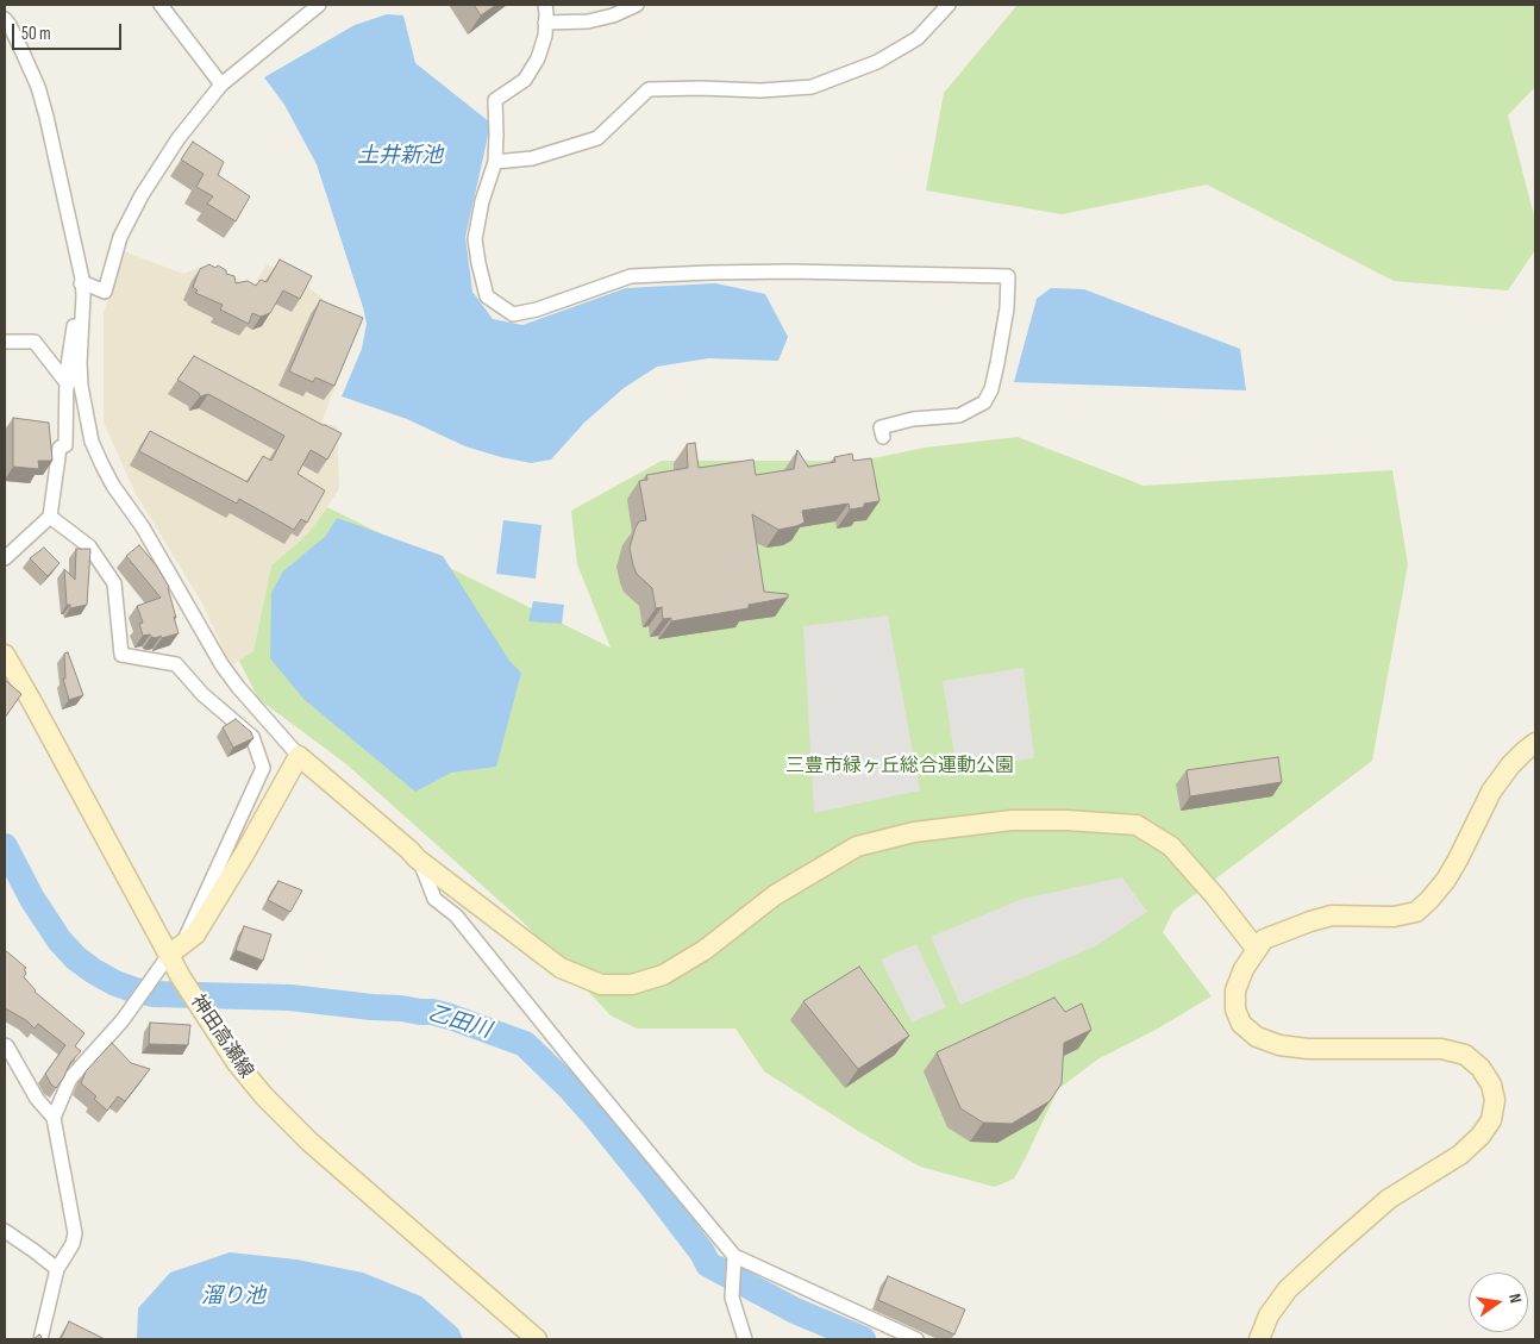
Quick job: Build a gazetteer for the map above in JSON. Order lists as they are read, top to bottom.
{
  "streets": {
    "street": ["神田高瀬線"]
  },
  "water": ["土井新池", "乙田川", "溜り池"],
  "parks": ["三豊市緑ヶ丘総合運動公園"],
  "scale_bar": "50 m",
  "north": "right"
}
